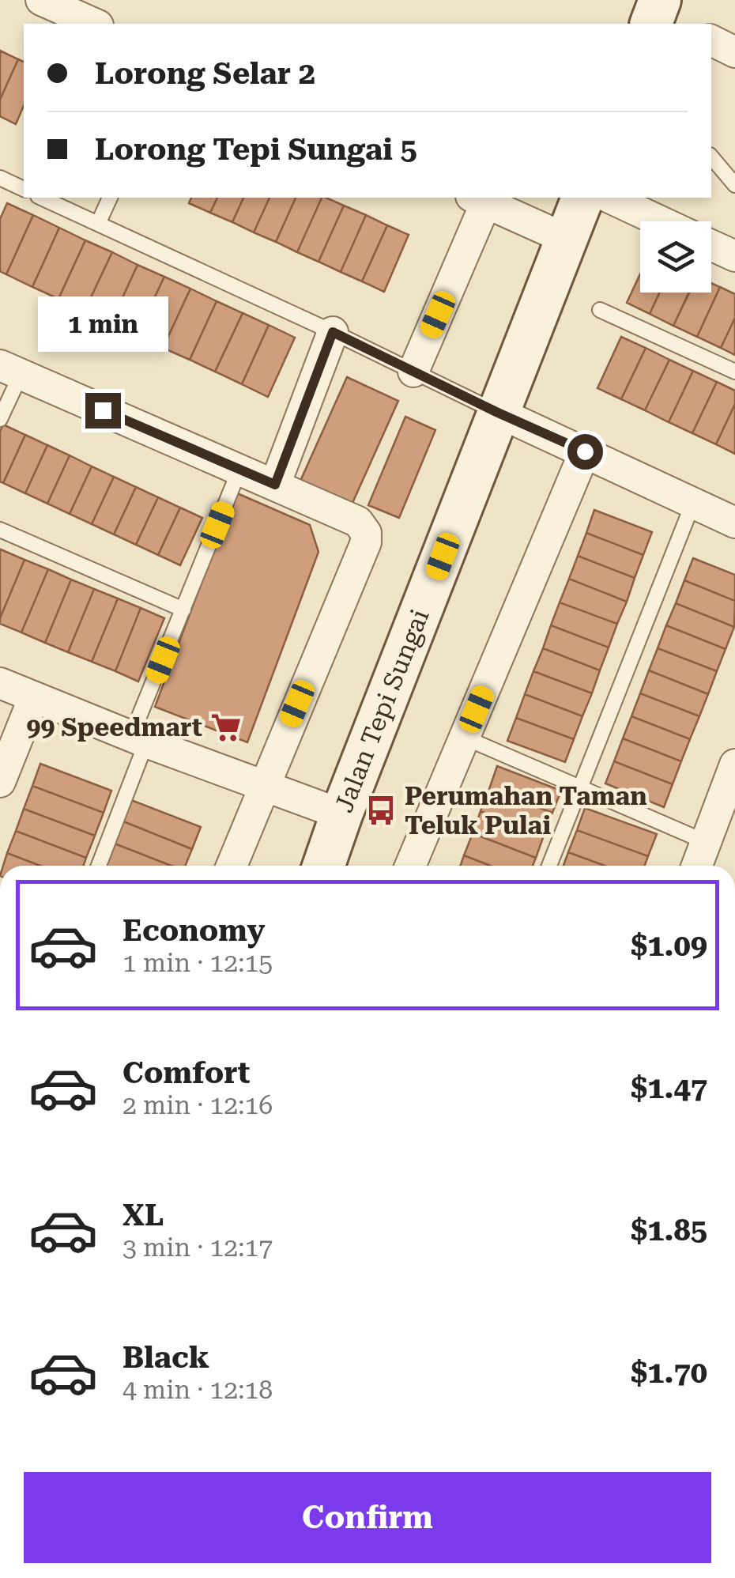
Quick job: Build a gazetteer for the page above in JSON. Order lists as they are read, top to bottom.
{
  "streets": {
    "main road": ["Jalan Tepi Sungai"]
  },
  "places": {
    "supermarket": ["99 Speedmart"],
    "bus stop": ["Perumahan Taman Teluk Pulai"]
  },
  "page": {
    "banner": ["Lorong Selar 2", "Lorong Tepi Sungai 5"],
    "bubble": "1 min",
    "list": [
      {
        "name": "Economy",
        "note": "1 min · 12:15",
        "value": "$1.09"
      },
      {
        "name": "Comfort",
        "note": "2 min · 12:16",
        "value": "$1.47"
      },
      {
        "name": "XL",
        "note": "3 min · 12:17",
        "value": "$1.85"
      },
      {
        "name": "Black",
        "note": "4 min · 12:18",
        "value": "$1.70"
      }
    ],
    "buttons": "Confirm"
  }
}
